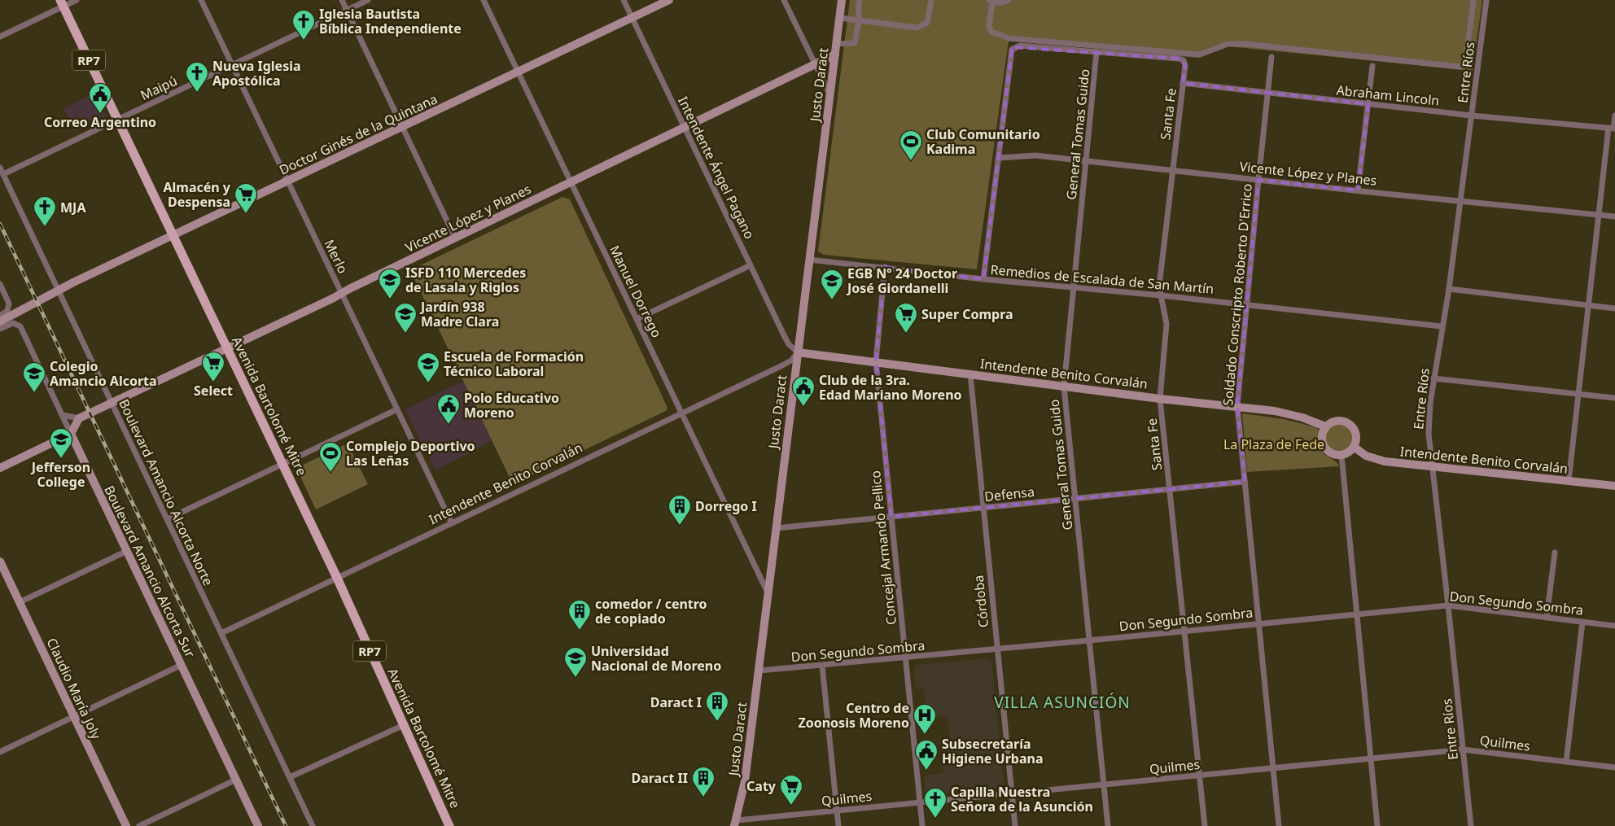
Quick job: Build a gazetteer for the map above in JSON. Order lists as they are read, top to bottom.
{
  "streets": {
    "main road": ["RP7", "Avenida Bartolomé Mitre"],
    "street": [
      "Entre Ríos",
      "Justo Daract",
      "Maipú",
      "Abraham Lincoln",
      "Santa Fe",
      "Doctor Ginés de la Quintana",
      "General Tomas Guido",
      "Intendente Ángel Pagano",
      "Vicente López y Planes",
      "Merlo",
      "Remedios de Escalada de San Martín",
      "Manuel Dorrego",
      "Soldado Conscripto Roberto D'Errico",
      "Intendente Benito Corvalán",
      "Boulevard Amancio Alcorta Norte",
      "Defensa",
      "Concejal Armando Pellico",
      "Boulevard Amancio Alcorta Sur",
      "Córdoba",
      "Don Segundo Sombra",
      "Claudio María Joly",
      "Quilmes"
    ]
  },
  "crossings": [
    ["Entre Ríos", "Abraham Lincoln"],
    ["Entre Ríos", "Vicente López y Planes"],
    ["Entre Ríos", "Remedios de Escalada de San Martín"],
    ["Entre Ríos", "Intendente Benito Corvalán"],
    ["Entre Ríos", "Don Segundo Sombra"],
    ["Entre Ríos", "Quilmes"],
    ["Justo Daract", "Intendente Ángel Pagano"],
    ["Justo Daract", "Vicente López y Planes"],
    ["Justo Daract", "Remedios de Escalada de San Martín"],
    ["Justo Daract", "Manuel Dorrego"],
    ["Justo Daract", "Intendente Benito Corvalán"],
    ["Justo Daract", "Defensa"],
    ["Justo Daract", "Don Segundo Sombra"],
    ["Justo Daract", "Quilmes"],
    ["Maipú", "Merlo"],
    ["Maipú", "Avenida Bartolomé Mitre"],
    ["Maipú", "Boulevard Amancio Alcorta Norte"],
    ["Abraham Lincoln", "Santa Fe"],
    ["Abraham Lincoln", "Soldado Conscripto Roberto D'Errico"],
    ["Santa Fe", "General Tomas Guido"],
    ["Santa Fe", "Vicente López y Planes"],
    ["Santa Fe", "Remedios de Escalada de San Martín"],
    ["Santa Fe", "Intendente Benito Corvalán"],
    ["Santa Fe", "Defensa"],
    ["Santa Fe", "Don Segundo Sombra"],
    ["Santa Fe", "Quilmes"],
    ["Doctor Ginés de la Quintana", "Intendente Ángel Pagano"],
    ["Doctor Ginés de la Quintana", "Merlo"],
    ["Doctor Ginés de la Quintana", "Manuel Dorrego"],
    ["Doctor Ginés de la Quintana", "Avenida Bartolomé Mitre"],
    ["Doctor Ginés de la Quintana", "Boulevard Amancio Alcorta Norte"],
    ["General Tomas Guido", "Vicente López y Planes"],
    ["General Tomas Guido", "Remedios de Escalada de San Martín"],
    ["General Tomas Guido", "Intendente Benito Corvalán"],
    ["General Tomas Guido", "Defensa"],
    ["General Tomas Guido", "Don Segundo Sombra"],
    ["General Tomas Guido", "Quilmes"],
    ["Intendente Ángel Pagano", "Vicente López y Planes"],
    ["Intendente Ángel Pagano", "Intendente Benito Corvalán"],
    ["Vicente López y Planes", "Merlo"],
    ["Vicente López y Planes", "Manuel Dorrego"],
    ["Vicente López y Planes", "Soldado Conscripto Roberto D'Errico"],
    ["Vicente López y Planes", "Avenida Bartolomé Mitre"],
    ["Vicente López y Planes", "Boulevard Amancio Alcorta Norte"],
    ["Merlo", "Intendente Benito Corvalán"],
    ["Remedios de Escalada de San Martín", "Soldado Conscripto Roberto D'Errico"],
    ["Remedios de Escalada de San Martín", "Concejal Armando Pellico"],
    ["Manuel Dorrego", "Intendente Benito Corvalán"],
    ["Soldado Conscripto Roberto D'Errico", "Intendente Benito Corvalán"],
    ["Soldado Conscripto Roberto D'Errico", "Defensa"],
    ["Soldado Conscripto Roberto D'Errico", "Don Segundo Sombra"],
    ["Soldado Conscripto Roberto D'Errico", "Quilmes"],
    ["Intendente Benito Corvalán", "Avenida Bartolomé Mitre"],
    ["Intendente Benito Corvalán", "Boulevard Amancio Alcorta Norte"],
    ["Intendente Benito Corvalán", "Concejal Armando Pellico"],
    ["Intendente Benito Corvalán", "Córdoba"],
    ["Defensa", "Concejal Armando Pellico"],
    ["Defensa", "Córdoba"],
    ["Concejal Armando Pellico", "Don Segundo Sombra"],
    ["Concejal Armando Pellico", "Quilmes"],
    ["Córdoba", "Don Segundo Sombra"],
    ["Córdoba", "Quilmes"]
  ],
  "districts": ["VILLA ASUNCIÓN"],
  "parks": ["La Plaza de Fede"],
  "places": {
    "church": [
      "Iglesia Bautista Bíblica Independiente",
      "Nueva Iglesia Apostólica",
      "MJA",
      "Capilla Nuestra Señora de la Asunción"
    ],
    "public building": [
      "Correo Argentino",
      "Club de la 3ra. Edad Mariano Moreno",
      "Polo Educativo Moreno",
      "Subsecretaría Higiene Urbana"
    ],
    "sports": ["Club Comunitario Kadima", "Complejo Deportivo Las Leñas"],
    "supermarket": [
      "Almacén y Despensa",
      "Super Compra",
      "Select",
      "Caty"
    ],
    "school or university": [
      "ISFD 110 Mercedes de Lasala y Riglos",
      "EGB Nº 24 Doctor José Giordanelli",
      "Jardín 938 Madre Clara",
      "Escuela de Formación Técnico Laboral",
      "Colegio Amancio Alcorta",
      "Jefferson College",
      "Universidad Nacional de Moreno"
    ],
    "building": [
      "Dorrego I",
      "comedor / centro de copiado",
      "Daract I",
      "Daract II"
    ],
    "hospital": ["Centro de Zoonosis Moreno"]
  }
}
